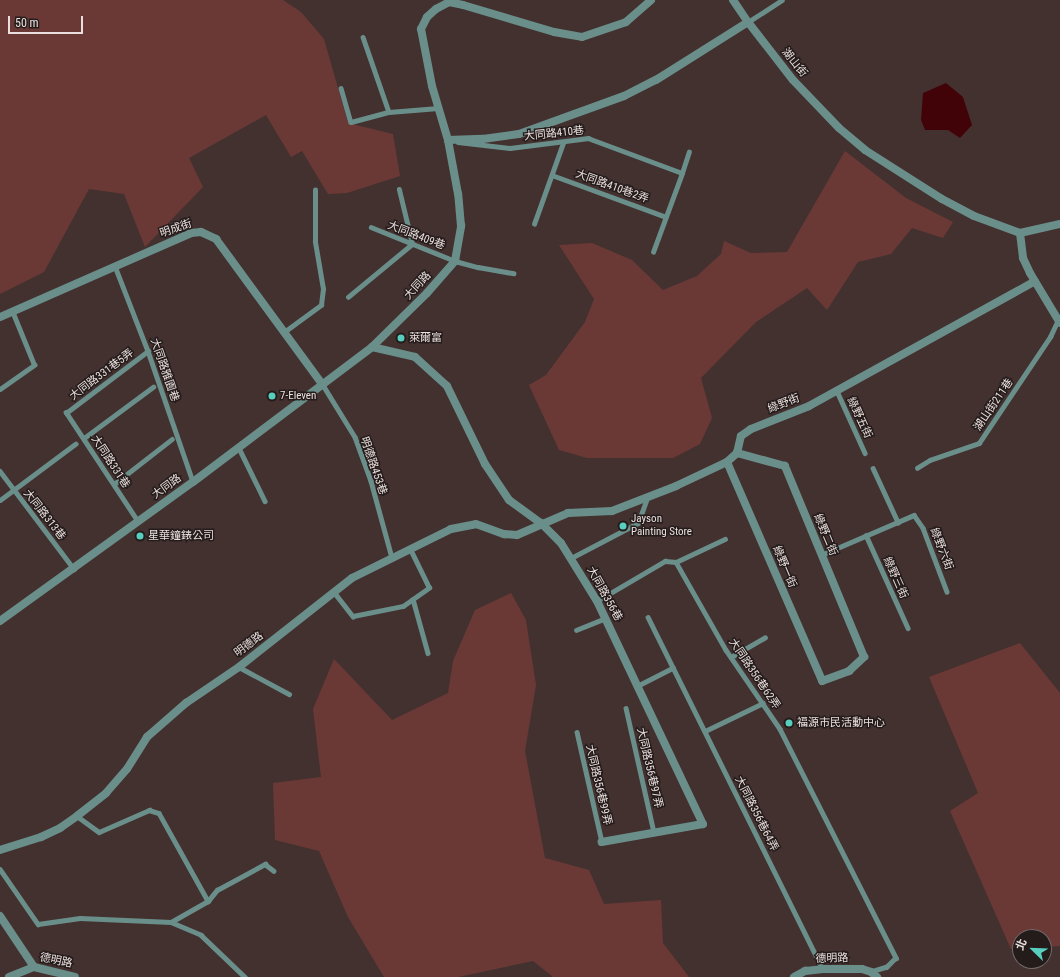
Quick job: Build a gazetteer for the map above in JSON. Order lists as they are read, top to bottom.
{
  "streets": {
    "street": [
      "湖山街",
      "明成街",
      "大同路",
      "綠野街",
      "綠野二街",
      "綠野一街",
      "大同路356巷",
      "明德路",
      "德明路"
    ],
    "lane": [
      "大同路410巷",
      "大同路410巷2弄",
      "大同路409巷",
      "大同路雅園巷",
      "大同路331巷5弄",
      "湖山街211巷",
      "綠野五街",
      "大同路331巷",
      "明德路453巷",
      "大同路313巷",
      "綠野六街",
      "綠野三街",
      "大同路356巷62弄",
      "大同路356巷97弄",
      "大同路356巷99弄",
      "大同路356巷64弄"
    ]
  },
  "crossings": [
    ["大同路410巷", "大同路"],
    ["明成街", "大同路"],
    ["明成街", "大同路雅園巷"],
    ["明成街", "明德路453巷"],
    ["大同路409巷", "大同路"],
    ["大同路", "大同路雅園巷"],
    ["大同路", "大同路331巷"],
    ["大同路", "明德路453巷"],
    ["大同路", "大同路313巷"],
    ["大同路", "大同路356巷"],
    ["大同路雅園巷", "大同路331巷5弄"],
    ["大同路331巷5弄", "大同路331巷"],
    ["綠野街", "綠野五街"],
    ["綠野街", "綠野二街"],
    ["綠野街", "綠野一街"],
    ["綠野街", "大同路356巷"],
    ["綠野街", "明德路"],
    ["明德路453巷", "明德路"],
    ["綠野二街", "綠野一街"],
    ["大同路356巷", "明德路"],
    ["大同路356巷", "大同路356巷97弄"],
    ["大同路356巷", "大同路356巷99弄"],
    ["大同路356巷62弄", "德明路"],
    ["大同路356巷64弄", "德明路"]
  ],
  "places": [
    "萊爾富",
    "7-Eleven",
    "Jayson Painting Store",
    "星華鐘錶公司",
    "福源市民活動中心"
  ],
  "scale_bar": "50 m",
  "north": "top left"
}
